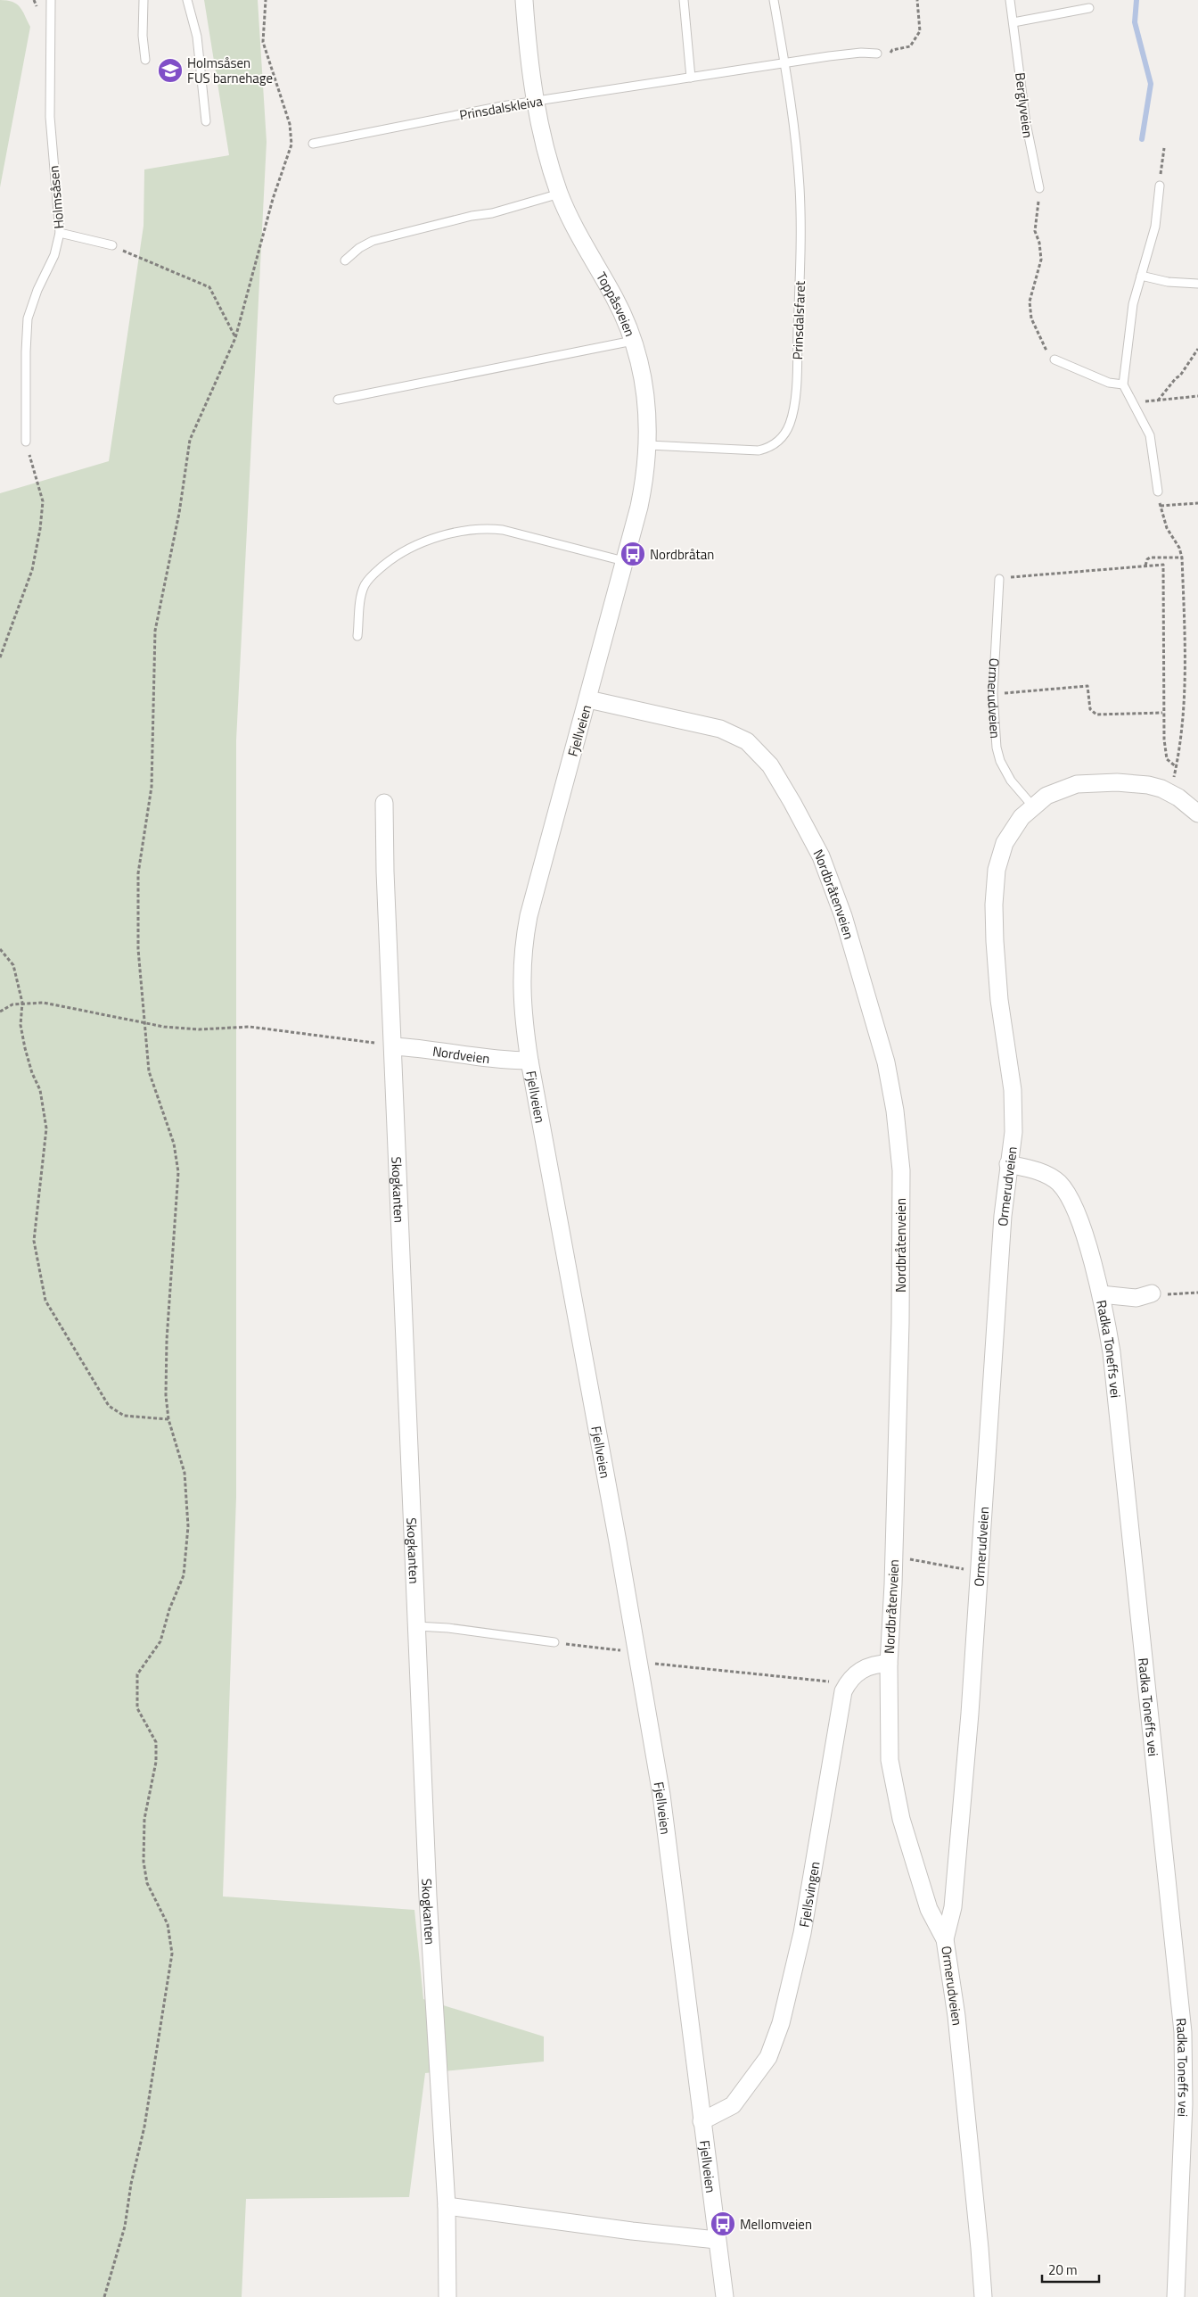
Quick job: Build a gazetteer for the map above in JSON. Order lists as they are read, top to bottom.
{
  "streets": {
    "street": [
      "Toppåsveien",
      "Ormerudveien",
      "Fjellveien",
      "Nordbråtenveien",
      "Nordveien",
      "Skogkanten",
      "Radka Toneffs vei",
      "Fjellsvingen"
    ],
    "lane": [
      "Berglyveien",
      "Prinsdalskleiva",
      "Holmsåsen",
      "Prinsdalsfaret"
    ]
  },
  "crossings": [
    ["Prinsdalskleiva", "Toppåsveien"],
    ["Prinsdalskleiva", "Prinsdalsfaret"],
    ["Toppåsveien", "Prinsdalsfaret"],
    ["Toppåsveien", "Fjellveien"],
    ["Ormerudveien", "Nordbråtenveien"],
    ["Ormerudveien", "Radka Toneffs vei"],
    ["Fjellveien", "Nordbråtenveien"],
    ["Fjellveien", "Nordveien"],
    ["Fjellveien", "Fjellsvingen"],
    ["Nordbråtenveien", "Fjellsvingen"],
    ["Nordveien", "Skogkanten"]
  ],
  "places": {
    "school or university": ["Holmsåsen FUS barnehage"],
    "bus stop": ["Nordbråtan", "Mellomveien"]
  },
  "scale_bar": "20 m"
}
